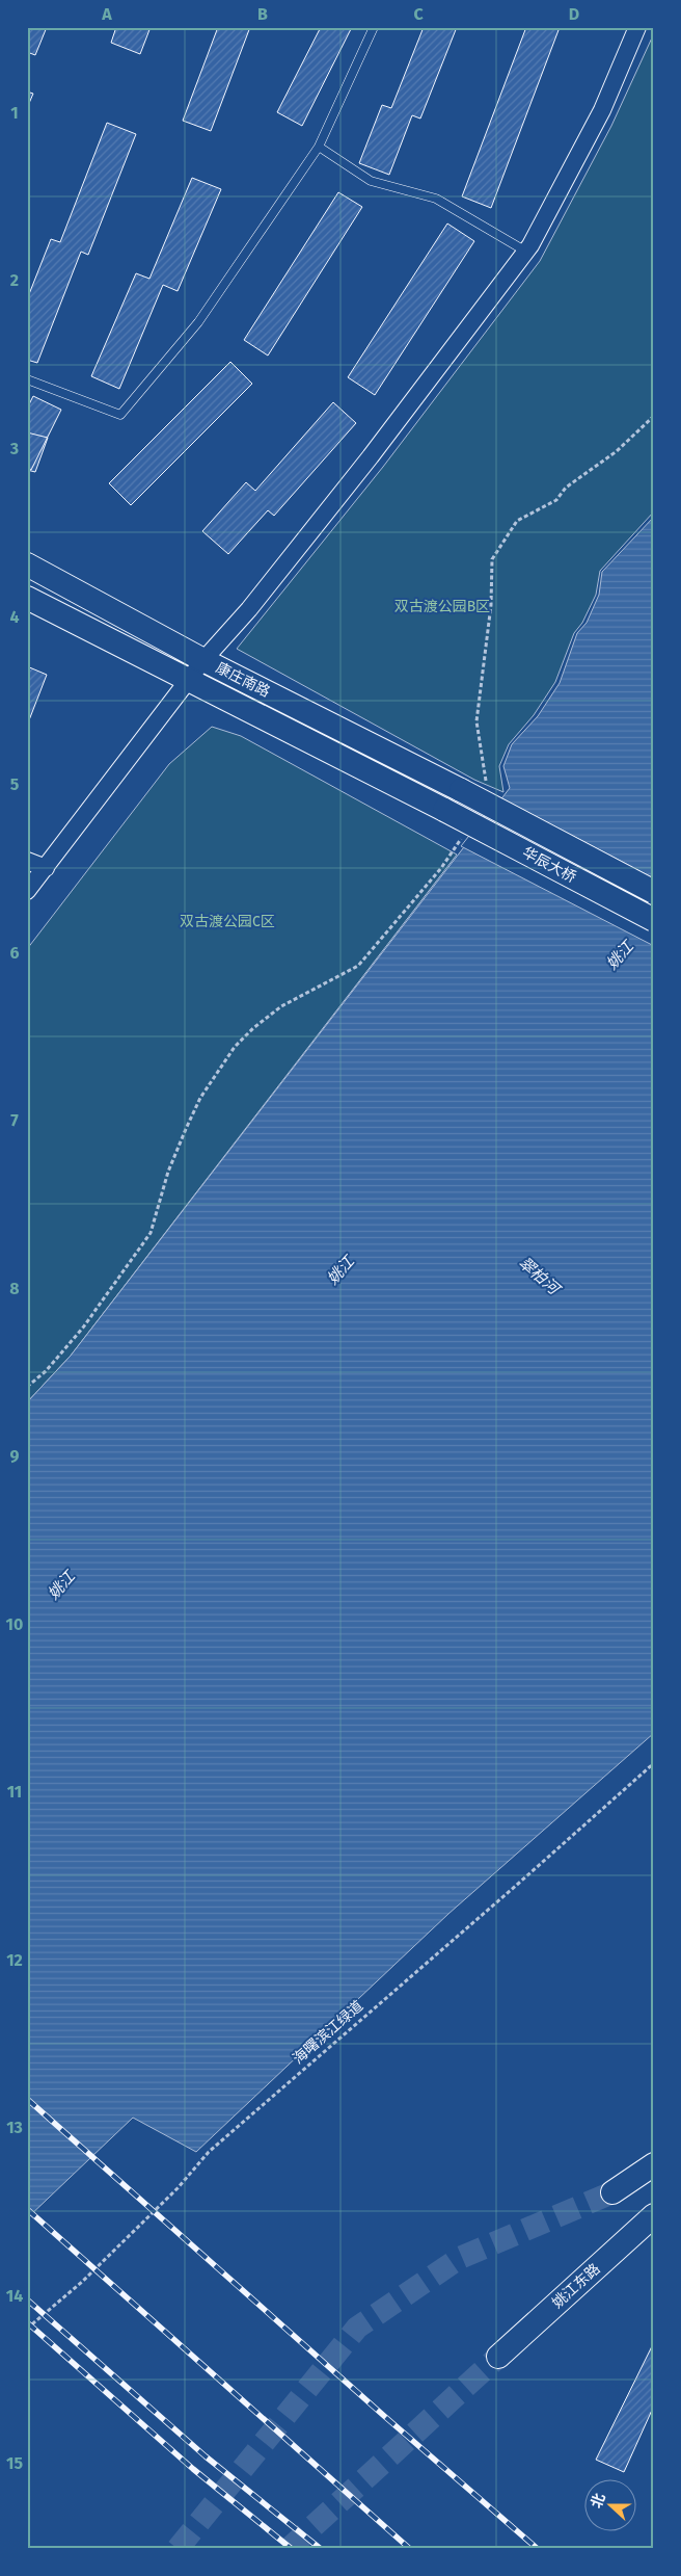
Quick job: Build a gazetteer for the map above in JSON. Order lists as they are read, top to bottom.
{
  "streets": {
    "main road": ["康庄南路", "华辰大桥", "姚江东路"],
    "path": ["海曙滨江绿道"]
  },
  "crossings": [
    ["康庄南路", "华辰大桥"]
  ],
  "water": ["姚江", "翠柏河"],
  "parks": ["双古渡公园B区", "双古渡公园C区"],
  "north": "left",
  "grid": {
    "columns": [
      "A",
      "B",
      "C",
      "D"
    ],
    "rows": [
      "1",
      "2",
      "3",
      "4",
      "5",
      "6",
      "7",
      "8",
      "9",
      "10",
      "11",
      "12",
      "13",
      "14",
      "15"
    ]
  }
}
